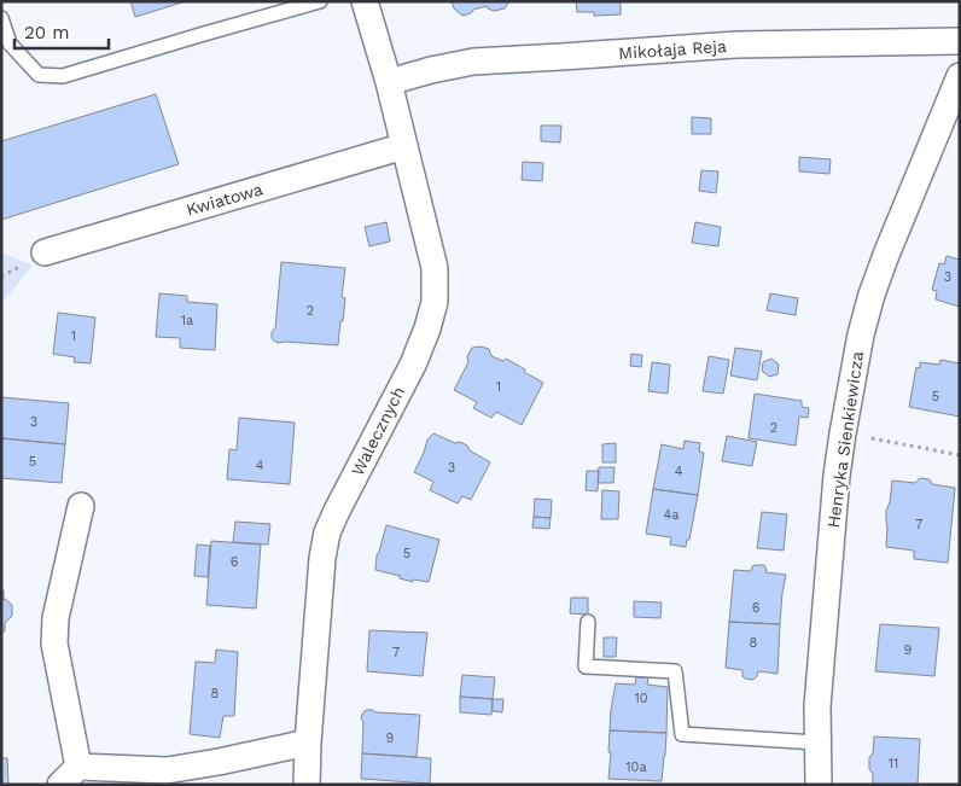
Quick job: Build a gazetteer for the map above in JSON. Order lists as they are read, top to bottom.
{
  "streets": {
    "street": [
      "Mikołaja Reja",
      "Kwiatowa",
      "Walecznych",
      "Henryka Sienkiewicza"
    ]
  },
  "crossings": [
    ["Mikołaja Reja", "Walecznych"],
    ["Kwiatowa", "Walecznych"]
  ],
  "house_numbers": [
    "3",
    "2",
    "1a",
    "1",
    "1",
    "5",
    "3",
    "2",
    "5",
    "4",
    "3",
    "4",
    "4a",
    "7",
    "5",
    "6",
    "6",
    "8",
    "9",
    "7",
    "8",
    "10",
    "9",
    "11",
    "10a"
  ],
  "scale_bar": "20 m"
}
